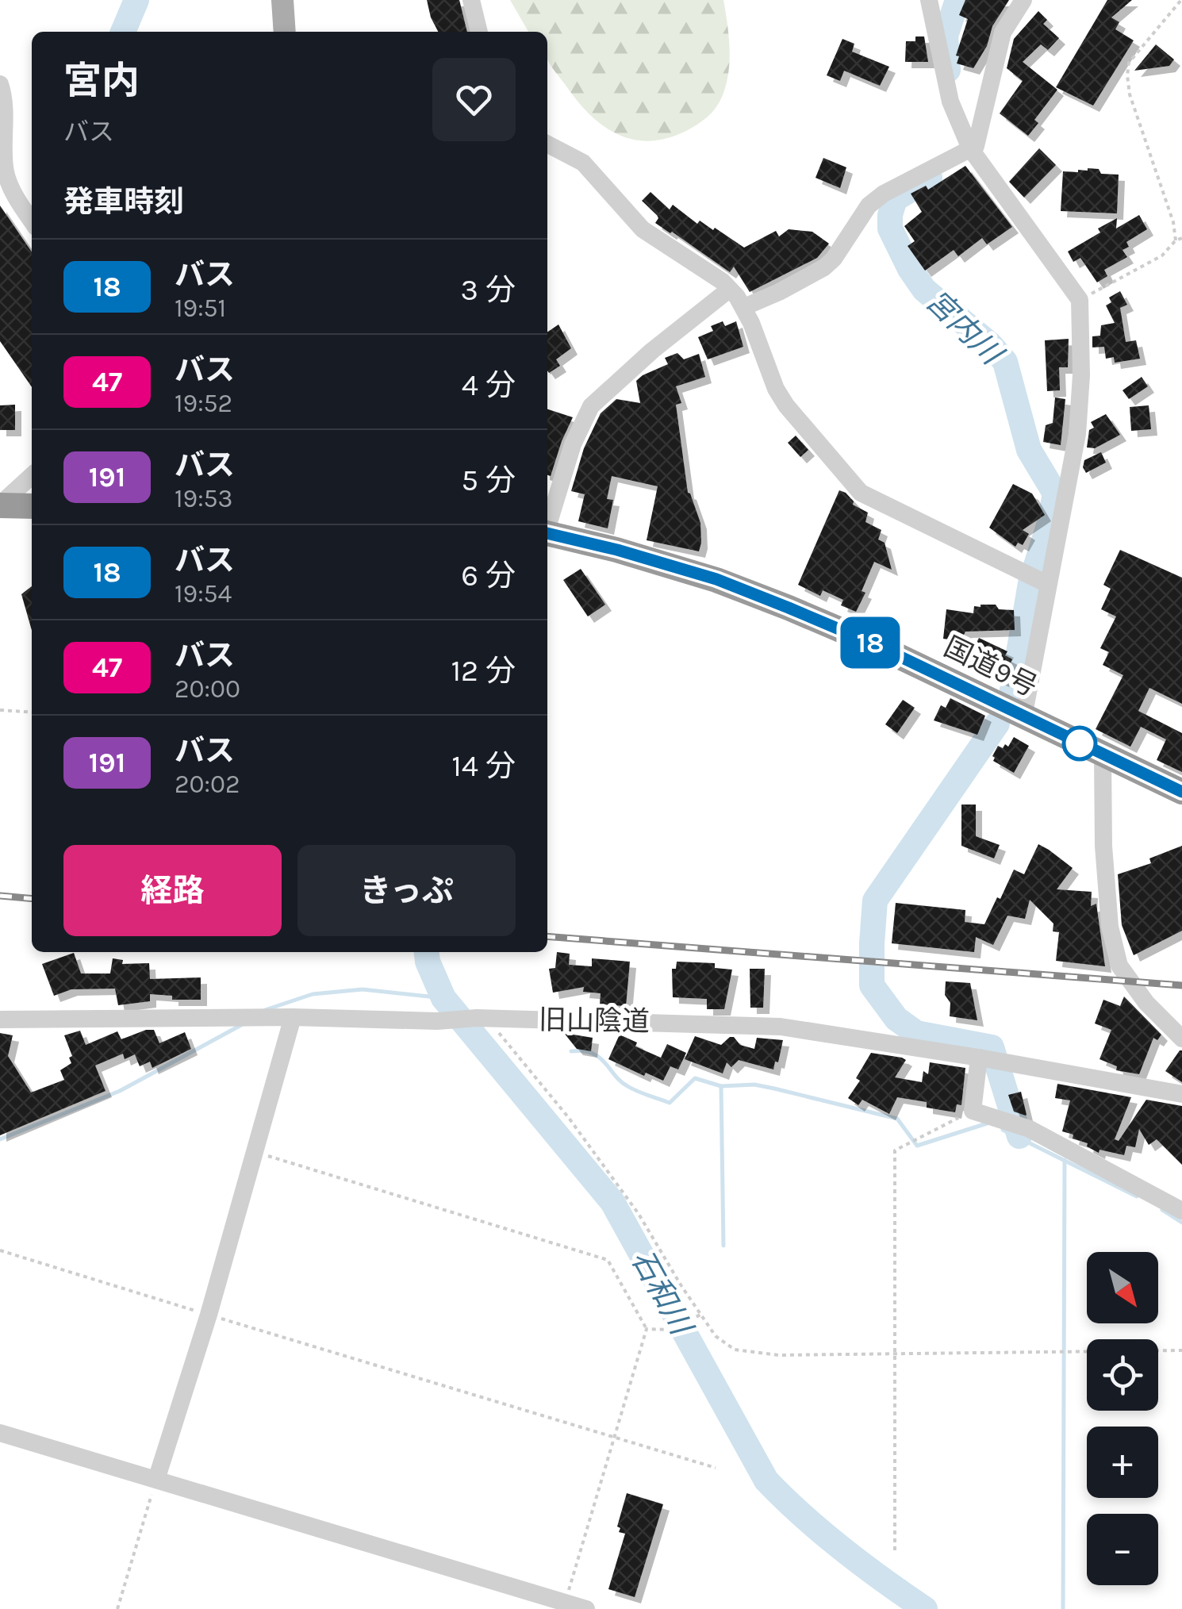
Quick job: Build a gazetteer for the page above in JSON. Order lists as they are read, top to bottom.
{
  "streets": {
    "highway": ["国道9号"],
    "street": ["旧山陰道"]
  },
  "water": ["宮内川", "石和川"],
  "lines": ["bus line 18"],
  "north": "bottom right",
  "page": {
    "on_map": "18",
    "heading": [
      ["宮内", "バス"],
      "発車時刻"
    ],
    "list": [
      {
        "mark": "18",
        "name": "バス",
        "note": "19:51",
        "value": "3 分"
      },
      {
        "mark": "47",
        "name": "バス",
        "note": "19:52",
        "value": "4 分"
      },
      {
        "mark": "191",
        "name": "バス",
        "note": "19:53",
        "value": "5 分"
      },
      {
        "mark": "18",
        "name": "バス",
        "note": "19:54",
        "value": "6 分"
      },
      {
        "mark": "47",
        "name": "バス",
        "note": "20:00",
        "value": "12 分"
      },
      {
        "mark": "191",
        "name": "バス",
        "note": "20:02",
        "value": "14 分"
      }
    ],
    "buttons": ["経路", "きっぷ"],
    "map_buttons": ["+", "−"]
  }
}
